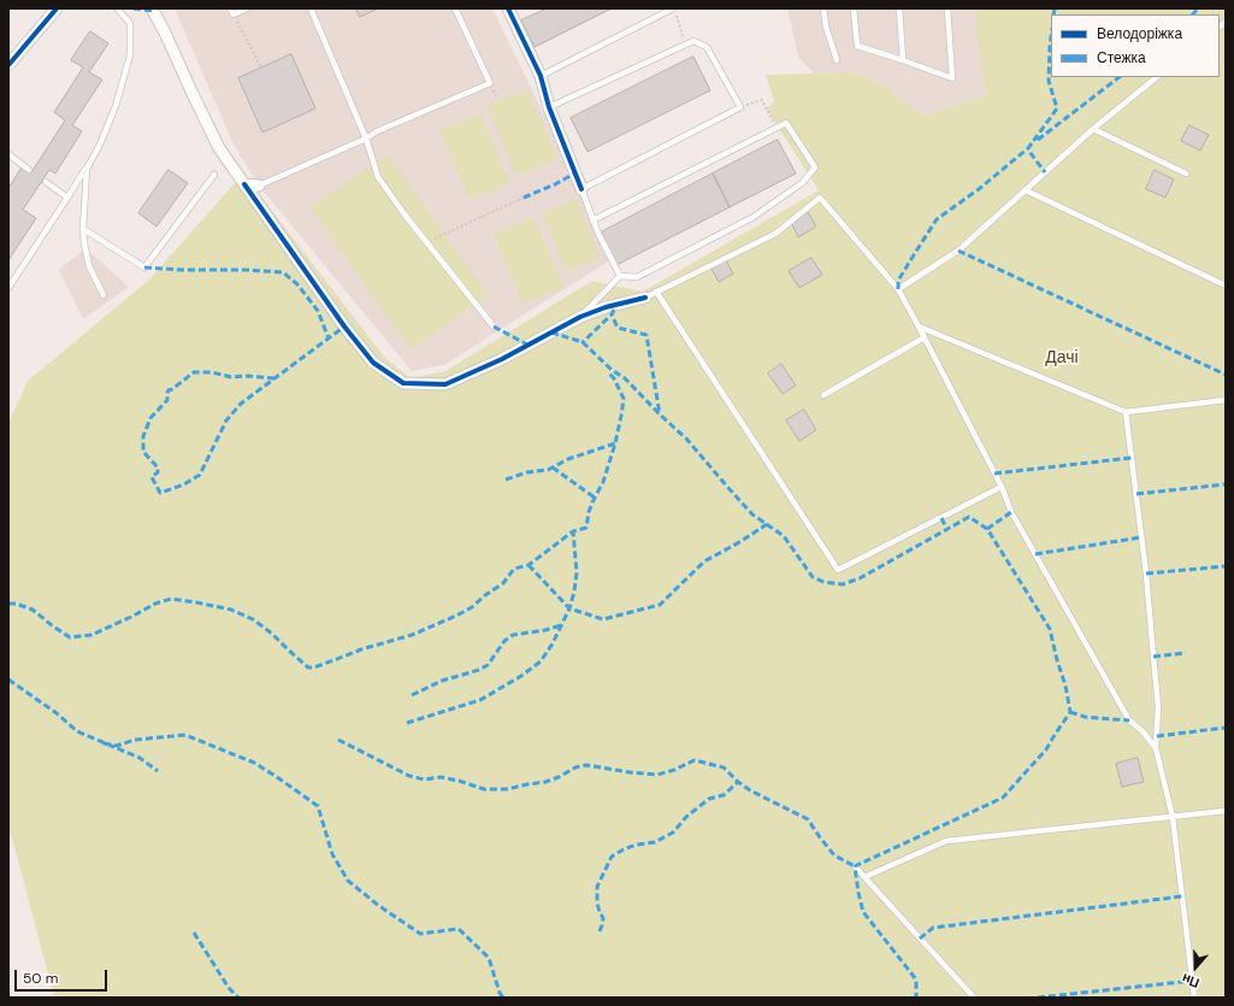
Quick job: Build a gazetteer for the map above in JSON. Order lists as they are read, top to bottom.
{
  "parks": ["Дачі"],
  "legend": ["Велодоріжка", "Стежка"],
  "scale_bar": "50 m",
  "north": "bottom"
}
